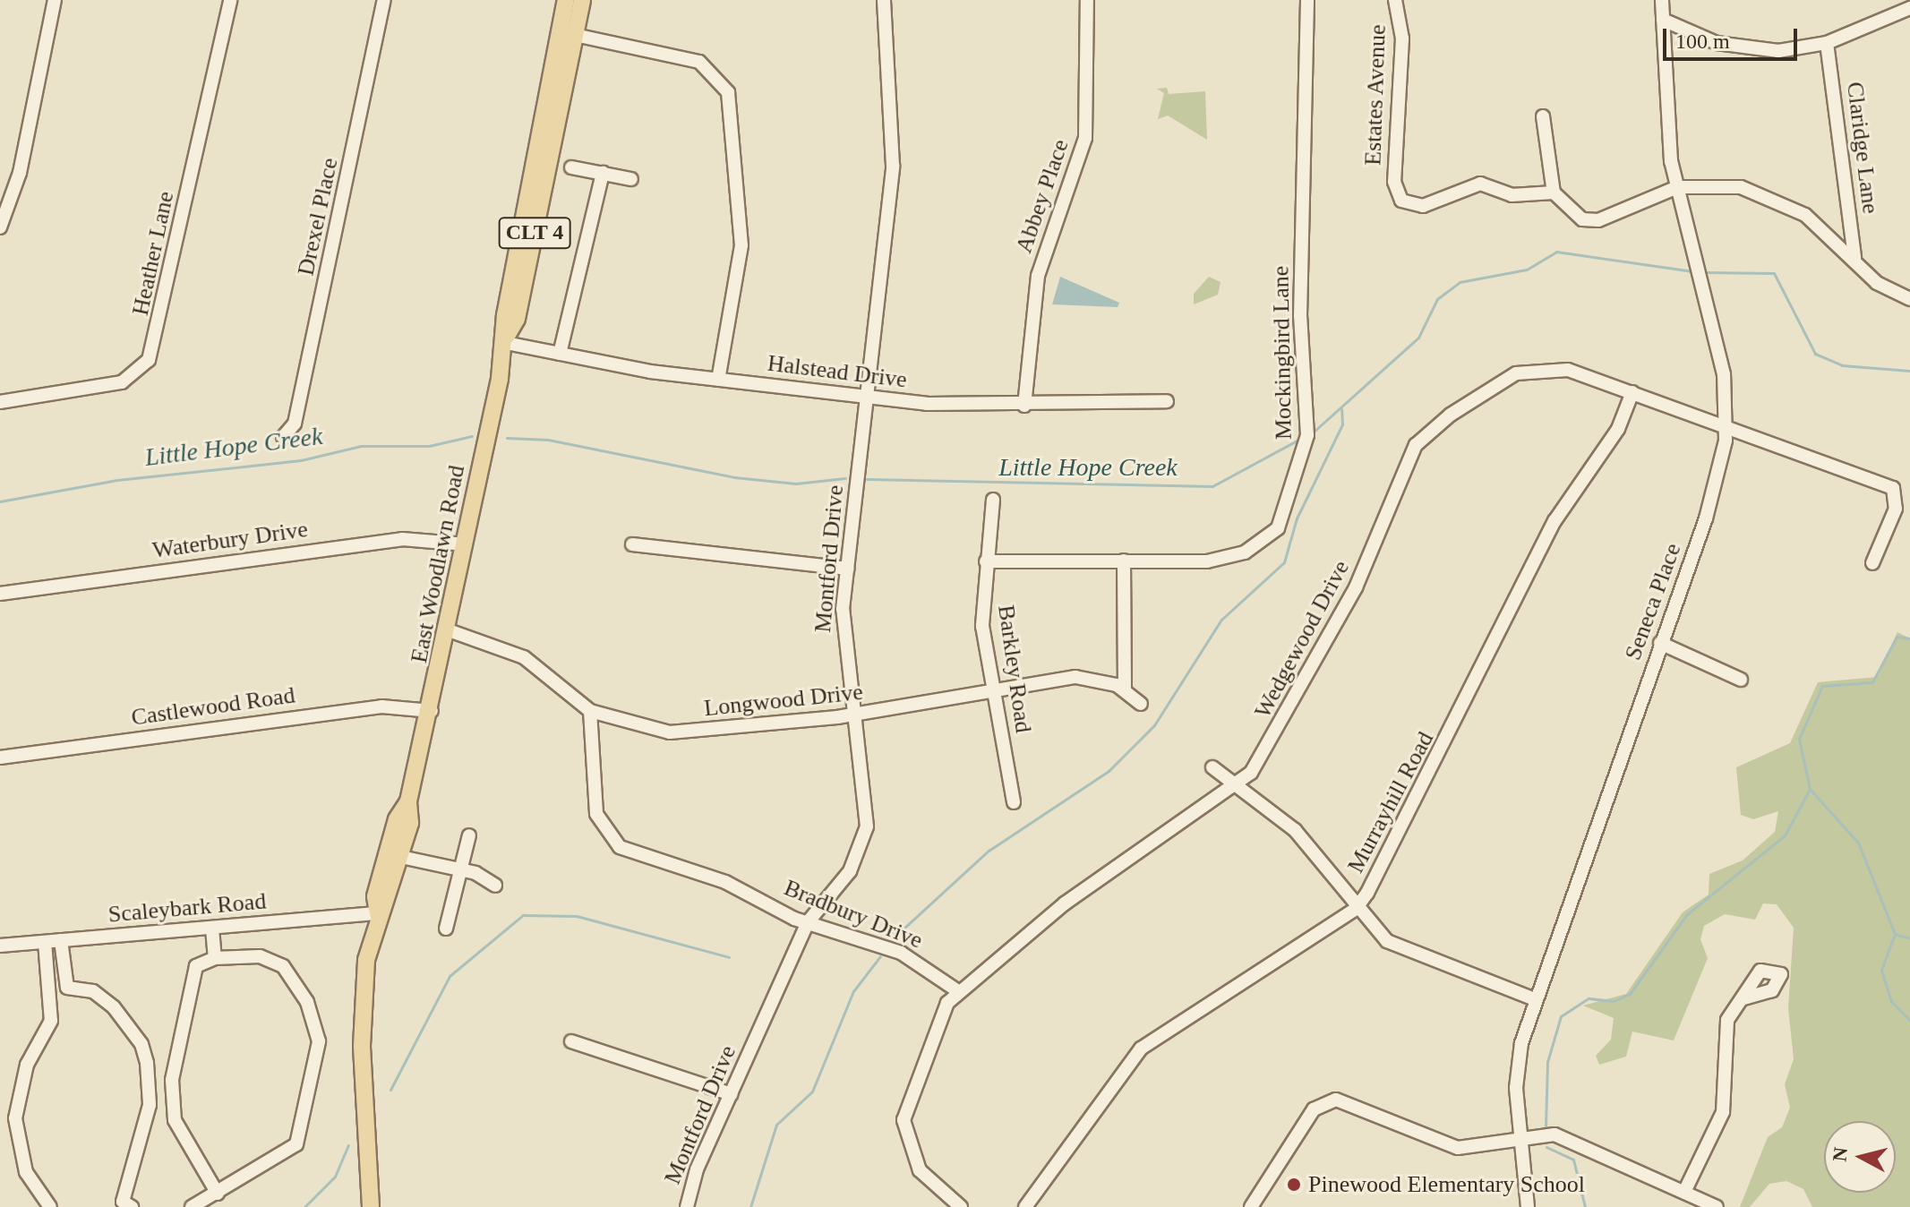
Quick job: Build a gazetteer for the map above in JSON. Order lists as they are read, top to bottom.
{
  "streets": {
    "main road": ["CLT 4", "East Woodlawn Road"],
    "street": [
      "Estates Avenue",
      "Claridge Lane",
      "Abbey Place",
      "Drexel Place",
      "Heather Lane",
      "Mockingbird Lane",
      "Halstead Drive",
      "Waterbury Drive",
      "Montford Drive",
      "Seneca Place",
      "Wedgewood Drive",
      "Barkley Road",
      "Longwood Drive",
      "Castlewood Road",
      "Murrayhill Road",
      "Scaleybark Road",
      "Bradbury Drive"
    ]
  },
  "crossings": [
    ["Abbey Place", "Halstead Drive"],
    ["Mockingbird Lane", "Barkley Road"],
    ["Halstead Drive", "Montford Drive"],
    ["Halstead Drive", "East Woodlawn Road"],
    ["Waterbury Drive", "East Woodlawn Road"],
    ["Montford Drive", "Longwood Drive"],
    ["Montford Drive", "Bradbury Drive"],
    ["East Woodlawn Road", "Longwood Drive"],
    ["East Woodlawn Road", "Castlewood Road"],
    ["East Woodlawn Road", "Scaleybark Road"],
    ["Seneca Place", "Wedgewood Drive"],
    ["Wedgewood Drive", "Murrayhill Road"],
    ["Wedgewood Drive", "Bradbury Drive"],
    ["Barkley Road", "Longwood Drive"],
    ["Longwood Drive", "Bradbury Drive"]
  ],
  "water": ["Little Hope Creek"],
  "places": ["Pinewood Elementary School"],
  "scale_bar": "100 m",
  "north": "left"
}
